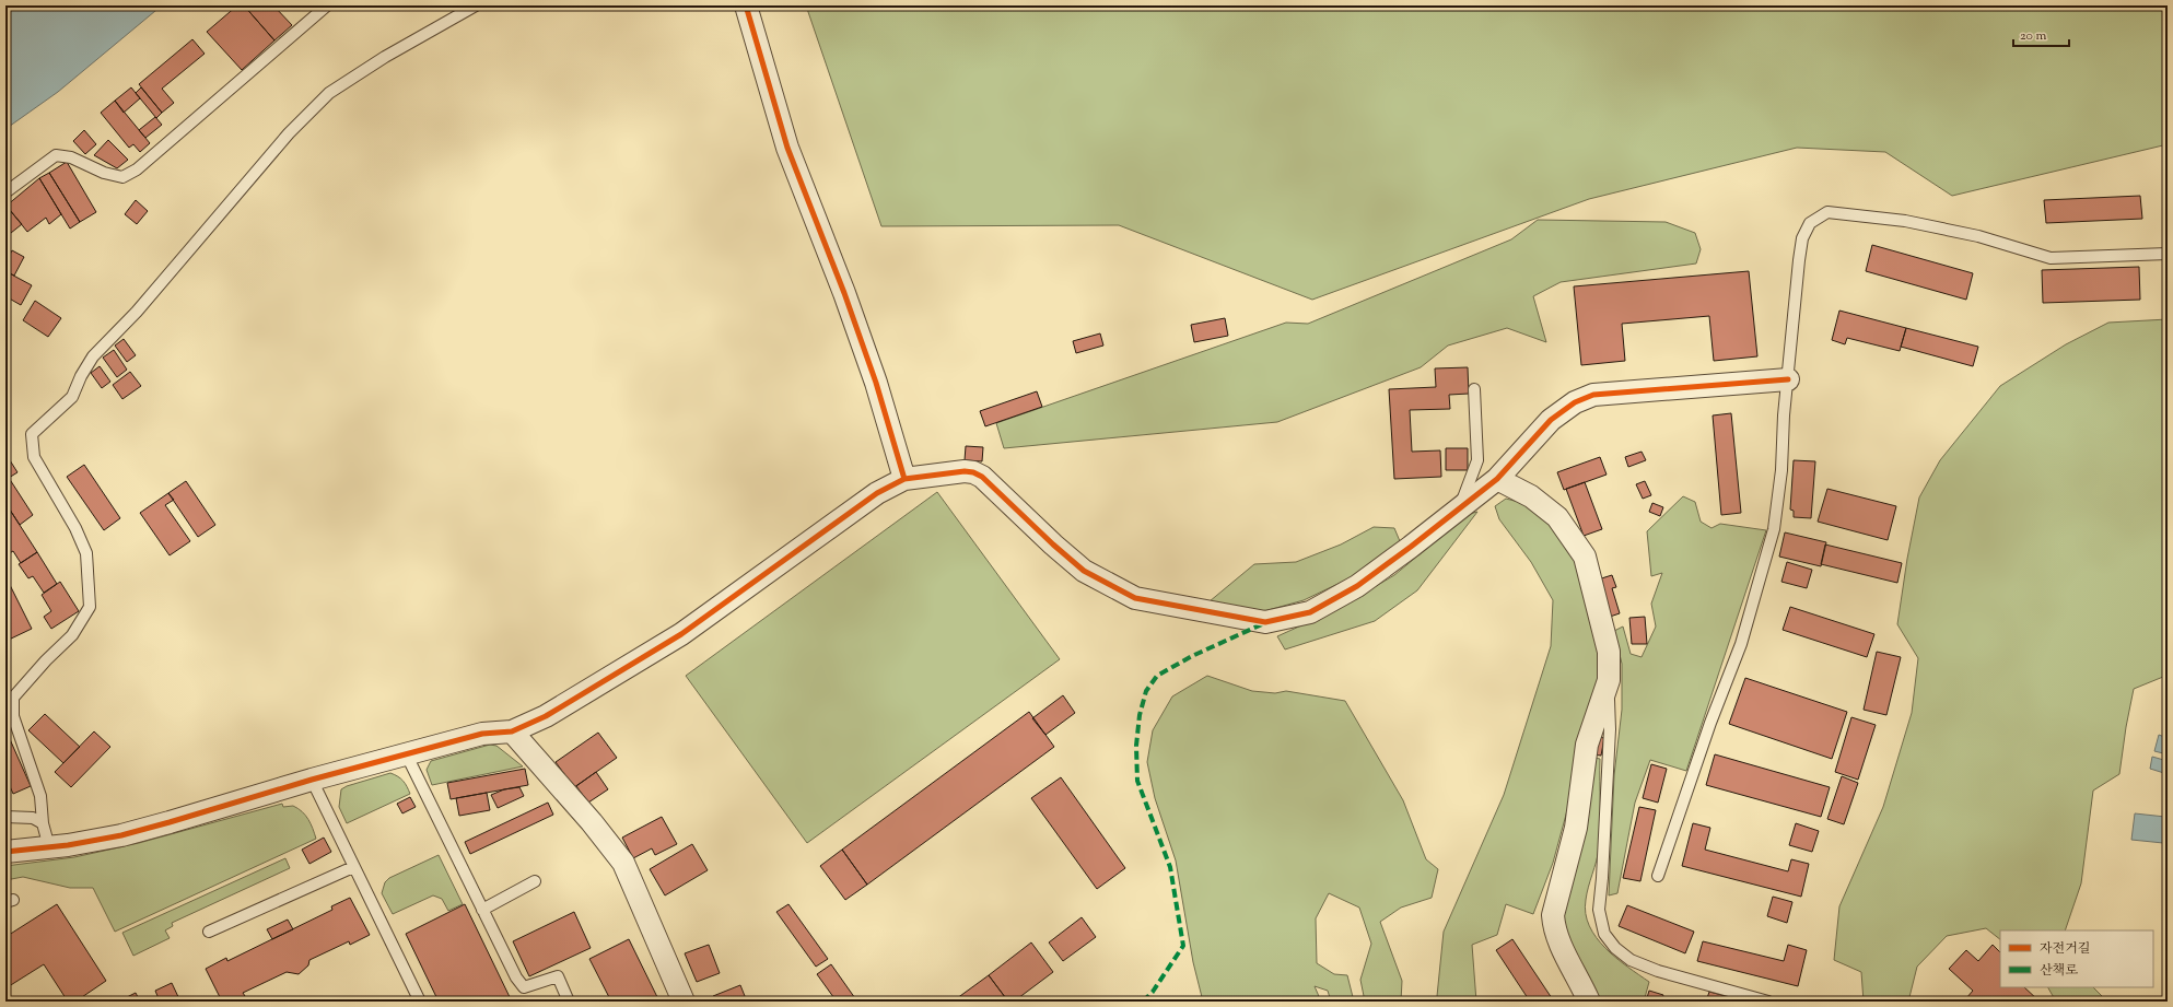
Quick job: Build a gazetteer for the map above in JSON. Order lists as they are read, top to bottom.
{
  "legend": ["자전거길", "산책로"],
  "scale_bar": "20 m"
}
